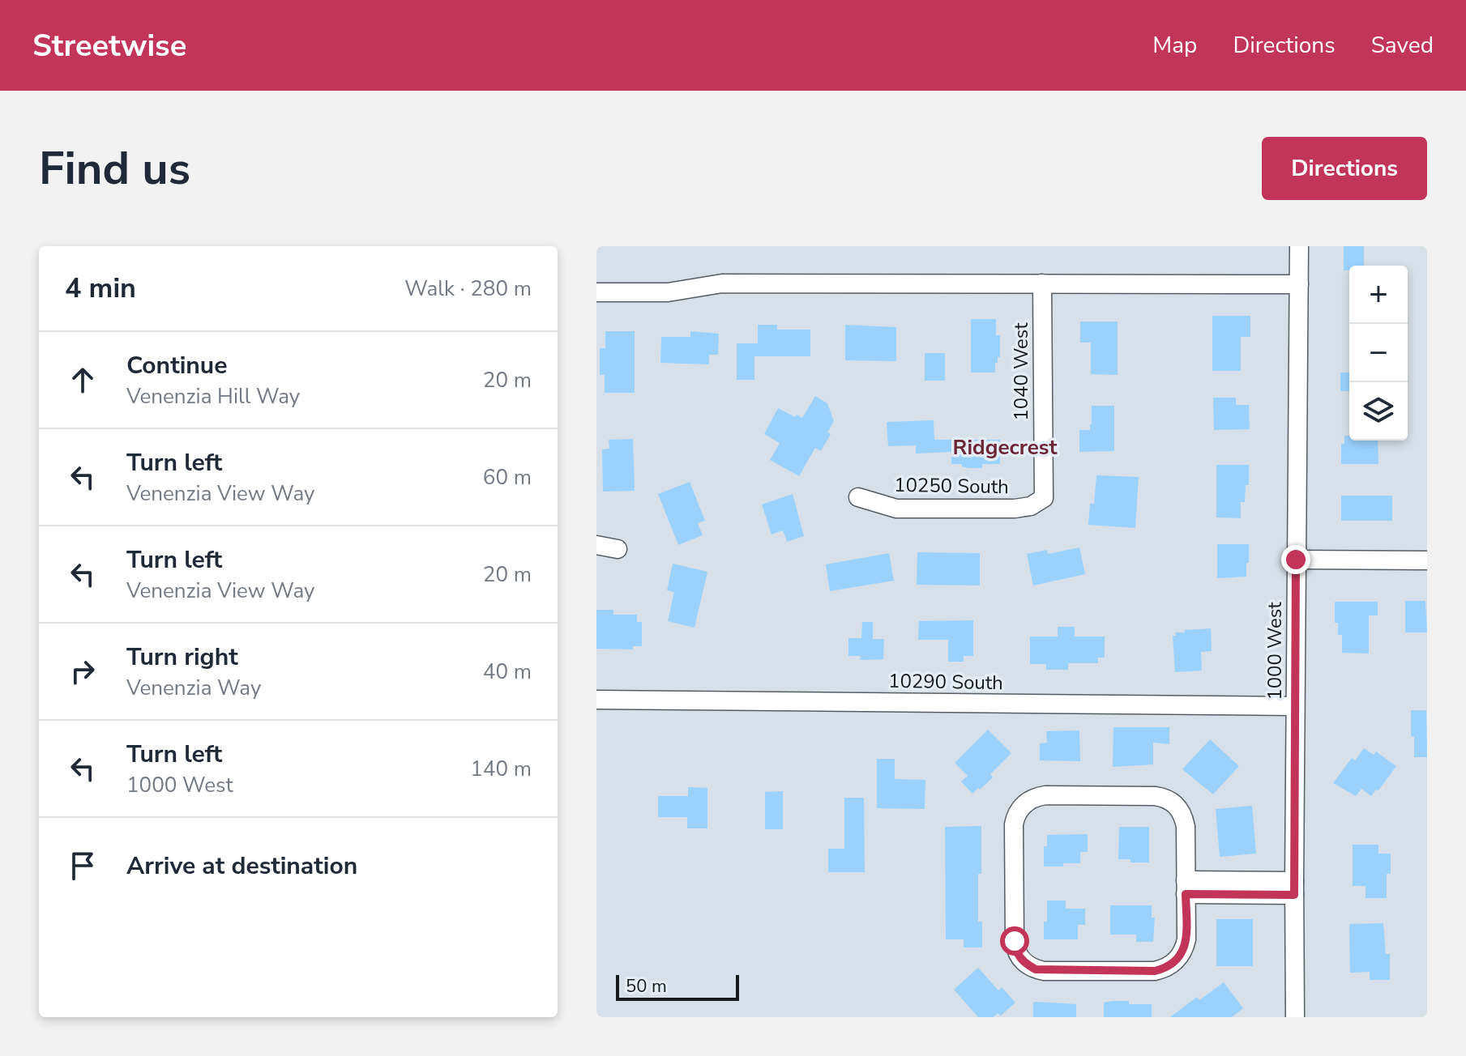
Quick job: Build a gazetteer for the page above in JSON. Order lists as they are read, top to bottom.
{
  "streets": {
    "street": [
      "1040 West",
      "10250 South",
      "1000 West",
      "10290 South"
    ]
  },
  "crossings": [
    ["1040 West", "10250 South"],
    ["1000 West", "10290 South"]
  ],
  "districts": ["Ridgecrest"],
  "scale_bar": "50 m",
  "page": {
    "header": "Streetwise",
    "nav": ["Map", "Directions", "Saved"],
    "buttons": "Directions",
    "title": "Find us",
    "heading": ["4 min", "Walk · 280 m"],
    "map_buttons": ["+", "−"],
    "list": [
      ["Continue", "Venenzia Hill Way", "20 m"],
      ["Turn left", "Venenzia View Way", "60 m"],
      ["Turn left", "Venenzia View Way", "20 m"],
      ["Turn right", "Venenzia Way", "40 m"],
      ["Turn left", "1000 West", "140 m"],
      "Arrive at destination"
    ],
    "scale": "50 m"
  }
}
